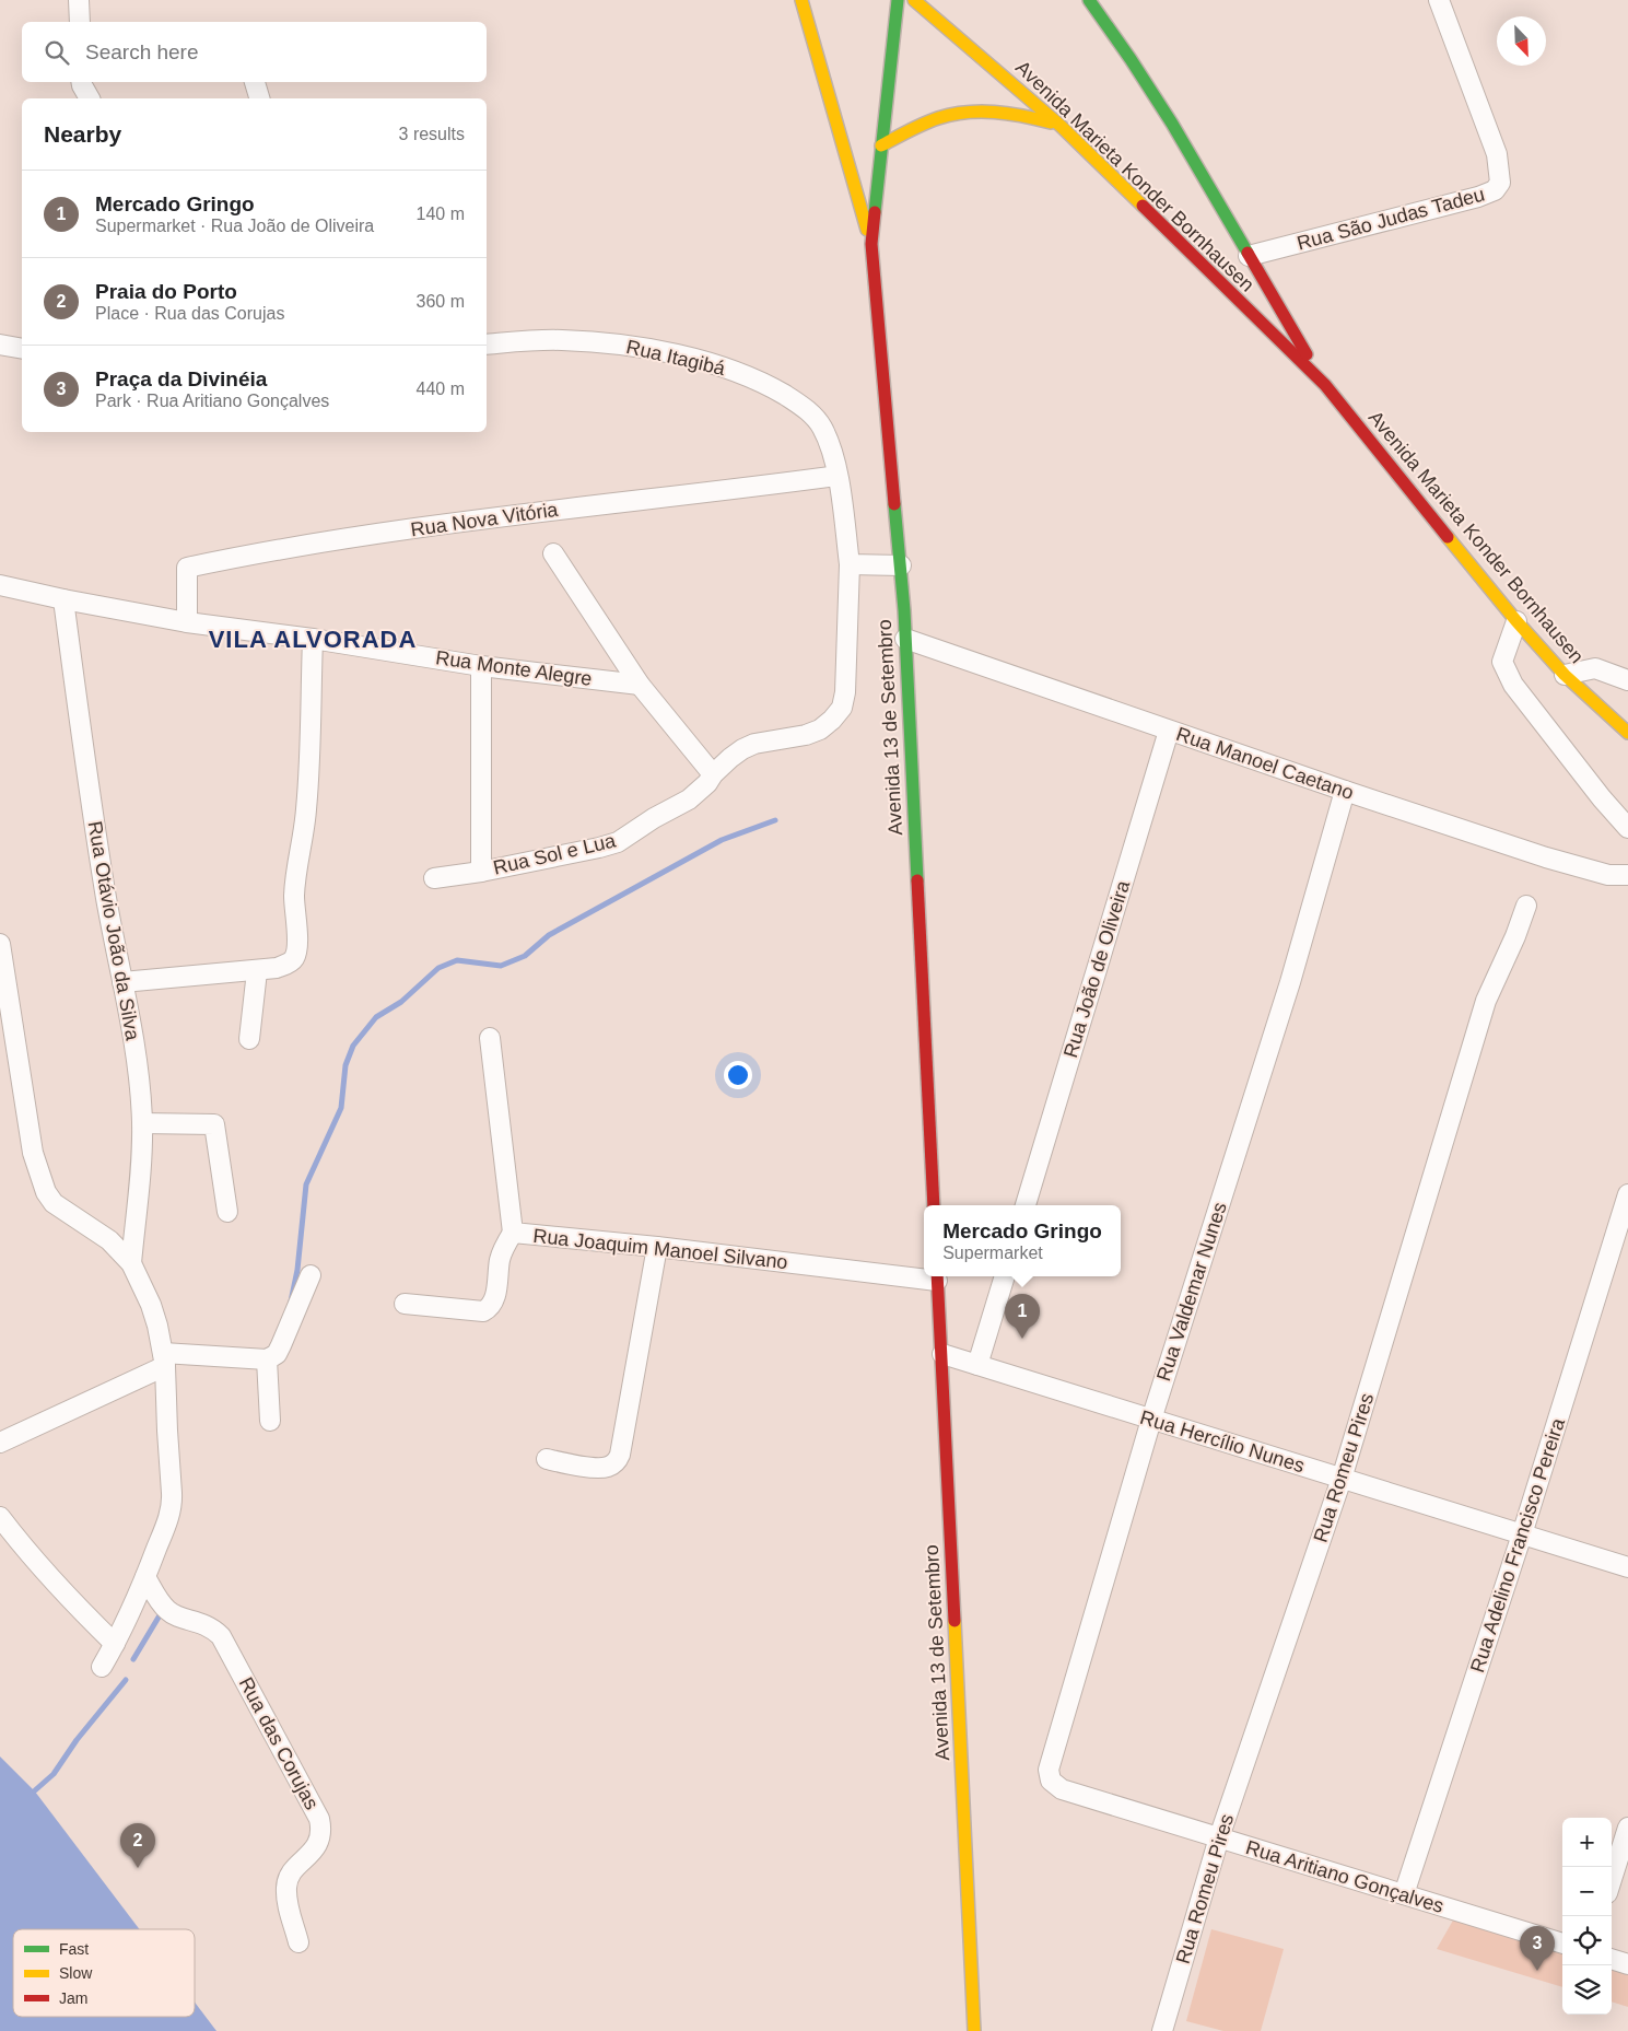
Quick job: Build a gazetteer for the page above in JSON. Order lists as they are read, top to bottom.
{
  "streets": {
    "main road": ["Avenida Marieta Konder Bornhausen", "Avenida 13 de Setembro"],
    "street": [
      "Rua São Judas Tadeu",
      "Rua Itagibá",
      "Rua Nova Vitória",
      "Rua Monte Alegre",
      "Rua Manoel Caetano",
      "Rua Sol e Lua",
      "Rua Otávio João da Silva",
      "Rua João de Oliveira",
      "Rua Joaquim Manoel Silvano",
      "Rua Valdemar Nunes",
      "Rua Hercílio Nunes",
      "Rua Romeu Pires",
      "Rua Adelino Francisco Pereira",
      "Rua das Corujas",
      "Rua Aritiano Gonçalves"
    ]
  },
  "crossings": [
    ["Avenida Marieta Konder Bornhausen", "Rua São Judas Tadeu"],
    ["Rua Itagibá", "Rua Nova Vitória"],
    ["Rua Itagibá", "Rua Sol e Lua"],
    ["Rua Nova Vitória", "Rua Monte Alegre"],
    ["Rua Monte Alegre", "Rua Sol e Lua"],
    ["Rua Monte Alegre", "Rua Otávio João da Silva"],
    ["Avenida 13 de Setembro", "Rua Manoel Caetano"],
    ["Avenida 13 de Setembro", "Rua Hercílio Nunes"],
    ["Rua Manoel Caetano", "Rua João de Oliveira"],
    ["Rua Manoel Caetano", "Rua Valdemar Nunes"],
    ["Rua Valdemar Nunes", "Rua Hercílio Nunes"],
    ["Rua Valdemar Nunes", "Rua Aritiano Gonçalves"],
    ["Rua Hercílio Nunes", "Rua Romeu Pires"],
    ["Rua Hercílio Nunes", "Rua Adelino Francisco Pereira"],
    ["Rua Romeu Pires", "Rua Aritiano Gonçalves"],
    ["Rua Adelino Francisco Pereira", "Rua Aritiano Gonçalves"]
  ],
  "districts": ["VILA ALVORADA"],
  "legend": ["Fast", "Slow", "Jam"],
  "north": "bottom right",
  "page": {
    "search": "Search here",
    "heading": ["Nearby", "3 results"],
    "list": [
      {
        "mark": "1",
        "name": "Mercado Gringo",
        "note": "Supermarket · Rua João de Oliveira",
        "value": "140 m"
      },
      {
        "mark": "2",
        "name": "Praia do Porto",
        "note": "Place · Rua das Corujas",
        "value": "360 m"
      },
      {
        "mark": "3",
        "name": "Praça da Divinéia",
        "note": "Park · Rua Aritiano Gonçalves",
        "value": "440 m"
      }
    ],
    "popup": ["Mercado Gringo", "Supermarket"],
    "pins": ["1", "2", "3"],
    "map_buttons": ["+", "−"]
  }
}
